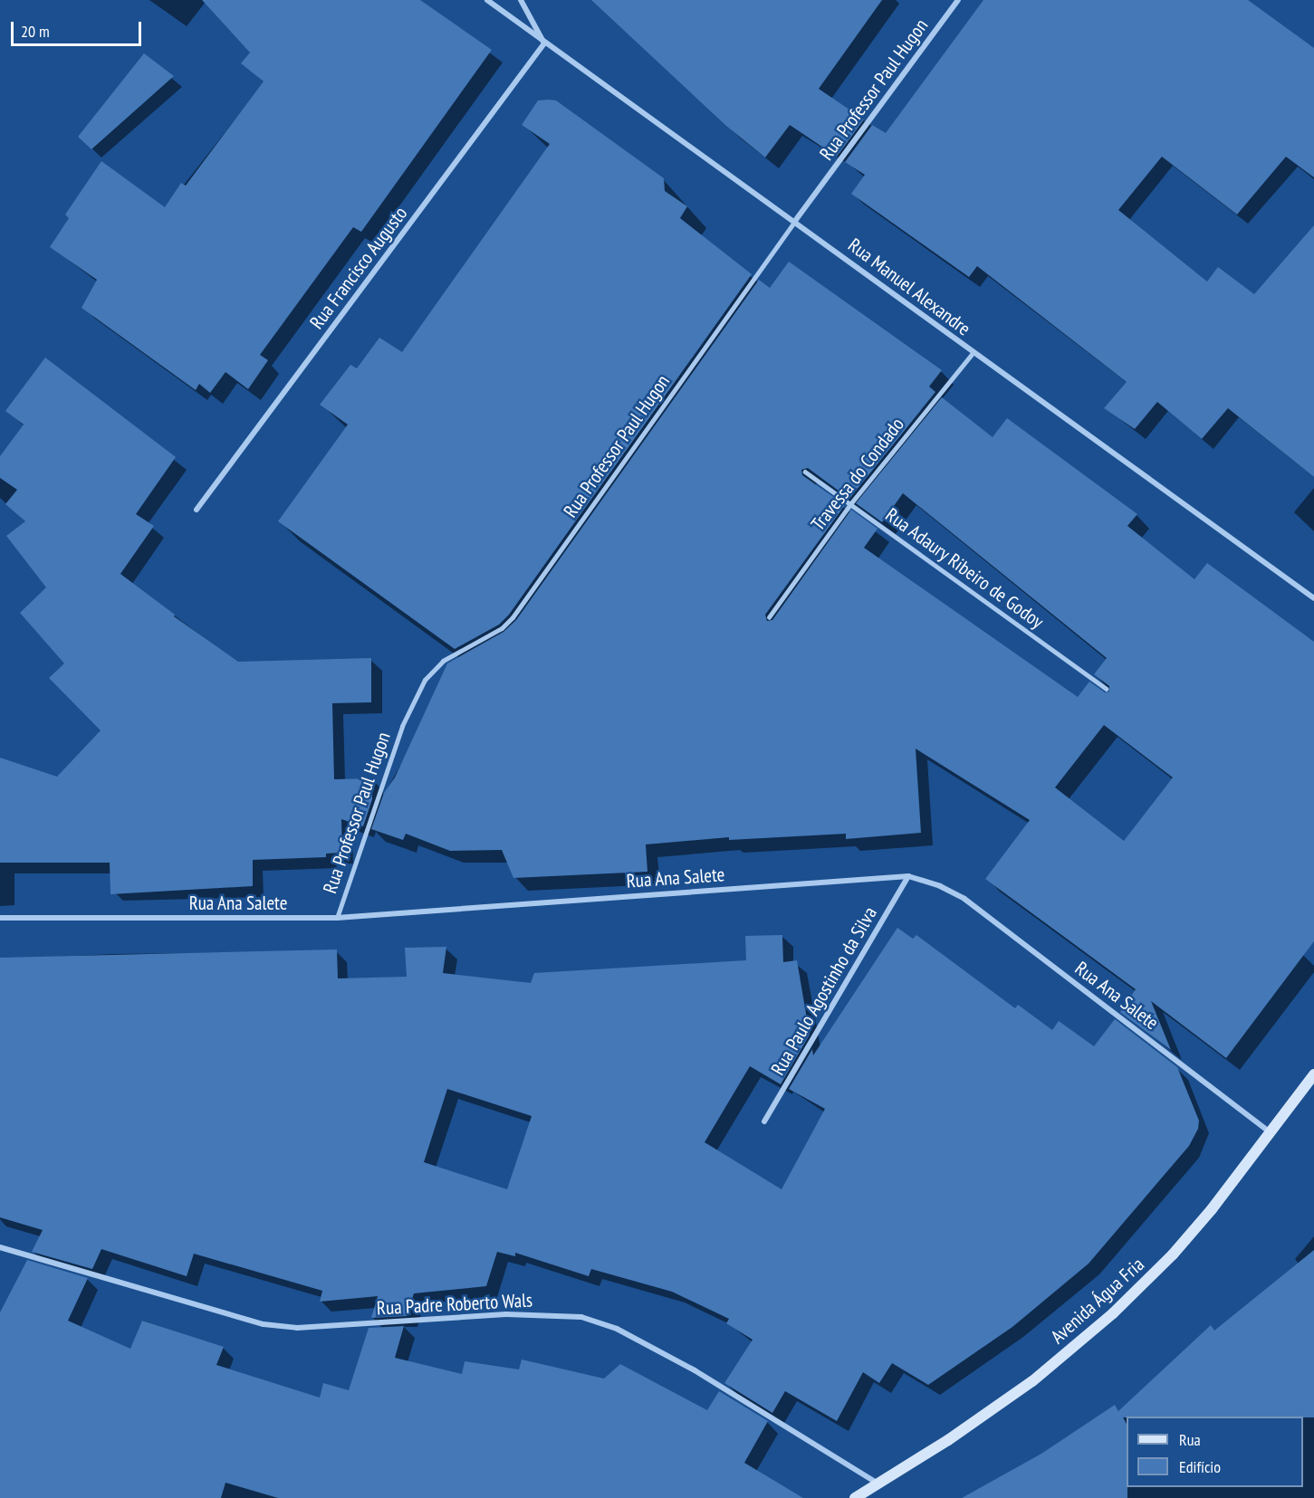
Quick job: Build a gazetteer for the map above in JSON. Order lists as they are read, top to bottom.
{
  "streets": {
    "main road": ["Avenida Água Fria"],
    "street": [
      "Rua Professor Paul Hugon",
      "Rua Francisco Augusto",
      "Rua Manuel Alexandre",
      "Rua Ana Salete",
      "Rua Paulo Agostinho da Silva",
      "Rua Padre Roberto Wals"
    ],
    "lane": ["Travessa do Condado", "Rua Adaury Ribeiro de Godoy"]
  },
  "crossings": [
    ["Rua Professor Paul Hugon", "Rua Manuel Alexandre"],
    ["Rua Professor Paul Hugon", "Rua Ana Salete"],
    ["Rua Francisco Augusto", "Rua Manuel Alexandre"],
    ["Rua Manuel Alexandre", "Travessa do Condado"],
    ["Travessa do Condado", "Rua Adaury Ribeiro de Godoy"],
    ["Rua Ana Salete", "Rua Paulo Agostinho da Silva"],
    ["Rua Ana Salete", "Avenida Água Fria"],
    ["Avenida Água Fria", "Rua Padre Roberto Wals"]
  ],
  "legend": ["Rua", "Edifício"],
  "scale_bar": "20 m"
}
